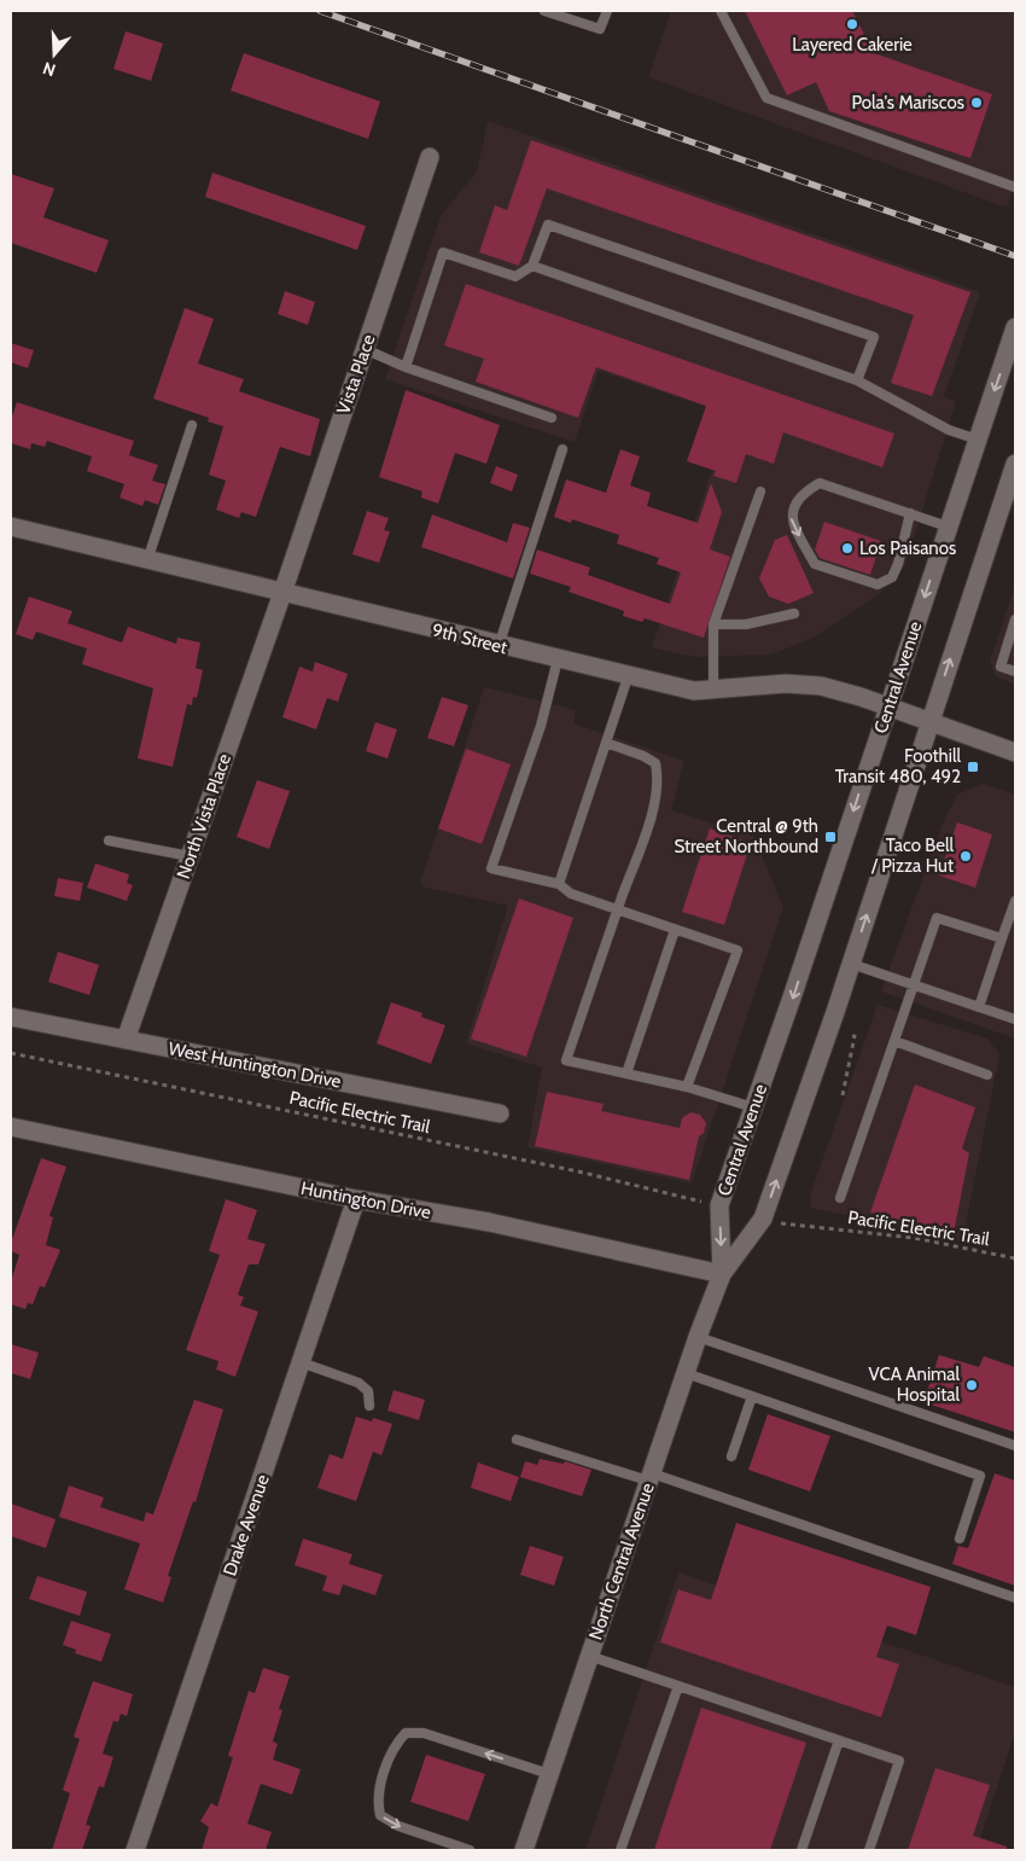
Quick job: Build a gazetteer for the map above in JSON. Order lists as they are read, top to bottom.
{
  "streets": {
    "street": [
      "Vista Place",
      "9th Street",
      "Central Avenue",
      "North Vista Place",
      "West Huntington Drive",
      "Huntington Drive",
      "Drake Avenue",
      "North Central Avenue"
    ],
    "path": ["Pacific Electric Trail"]
  },
  "crossings": [
    ["Vista Place", "9th Street"],
    ["Vista Place", "North Vista Place"],
    ["9th Street", "Central Avenue"],
    ["9th Street", "North Vista Place"],
    ["Central Avenue", "Huntington Drive"],
    ["Central Avenue", "North Central Avenue"],
    ["North Vista Place", "West Huntington Drive"],
    ["Huntington Drive", "Drake Avenue"],
    ["Huntington Drive", "North Central Avenue"]
  ],
  "places": {
    "other": [
      "Layered Cakerie",
      "Pola's Mariscos",
      "Los Paisanos",
      "Taco Bell / Pizza Hut",
      "VCA Animal Hospital"
    ],
    "transit": ["Foothill Transit 480, 492", "Central @ 9th Street Northbound"]
  },
  "north": "bottom"
}
